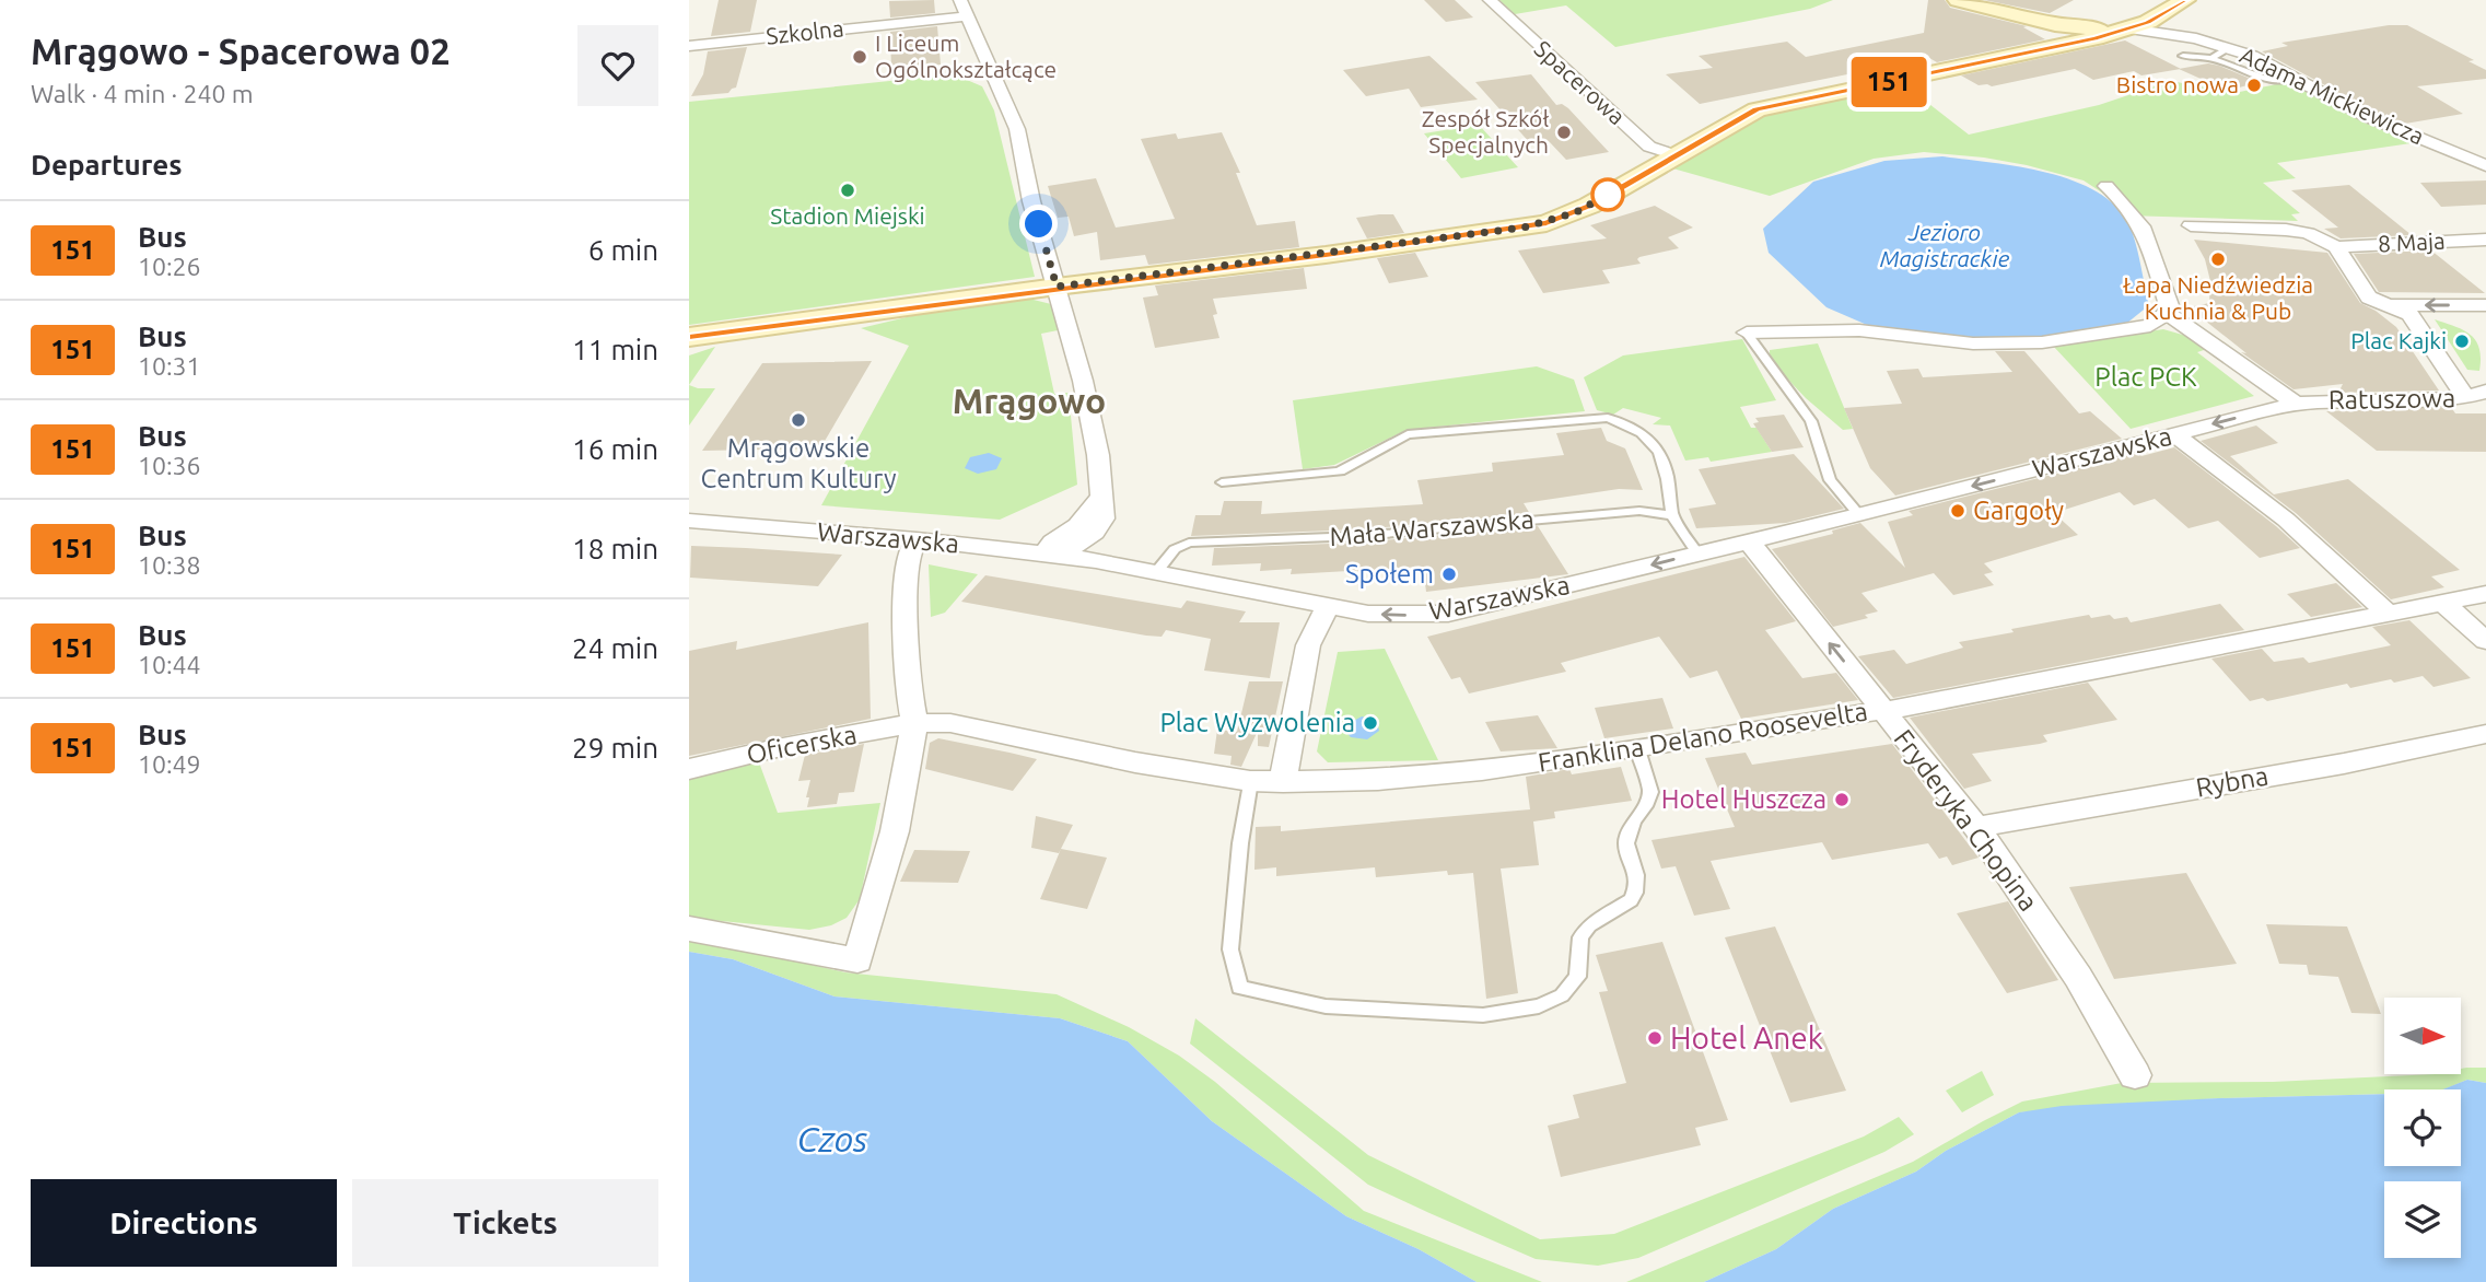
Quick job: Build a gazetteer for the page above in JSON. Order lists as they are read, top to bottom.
{
  "streets": {
    "street": [
      "Szkolna",
      "Spacerowa",
      "Adama Mickiewicza",
      "8 Maja",
      "Ratuszowa",
      "Warszawska",
      "Franklina Delano Roosevelta",
      "Oficerska",
      "Rybna",
      "Fryderyka Chopina"
    ],
    "lane": ["Mała Warszawska"]
  },
  "crossings": [
    ["Ratuszowa", "Warszawska"],
    ["Warszawska", "Mała Warszawska"],
    ["Warszawska", "Fryderyka Chopina"],
    ["Franklina Delano Roosevelta", "Oficerska"],
    ["Franklina Delano Roosevelta", "Fryderyka Chopina"],
    ["Rybna", "Fryderyka Chopina"]
  ],
  "districts": ["Mrągowo"],
  "water": ["Jezioro Magistrackie", "Czos"],
  "parks": ["Plac PCK"],
  "places": [
    "I Liceum Ogólnokształcące",
    "Bistro nowa",
    "Zespół Szkół Specjalnych",
    "Stadion Miejski",
    "Łapa Niedźwiedzia Kuchnia & Pub",
    "Plac Kajki",
    "Mrągowskie Centrum Kultury",
    "Gargoły",
    "Społem",
    "Plac Wyzwolenia",
    "Hotel Huszcza",
    "Hotel Anek"
  ],
  "lines": ["bus line 151"],
  "north": "right",
  "page": {
    "heading": [
      ["Mrągowo - Spacerowa 02", "Walk · 4 min · 240 m"],
      "Departures"
    ],
    "on_map": "151",
    "list": [
      {
        "mark": "151",
        "name": "Bus",
        "note": "10:26",
        "value": "6 min"
      },
      {
        "mark": "151",
        "name": "Bus",
        "note": "10:31",
        "value": "11 min"
      },
      {
        "mark": "151",
        "name": "Bus",
        "note": "10:36",
        "value": "16 min"
      },
      {
        "mark": "151",
        "name": "Bus",
        "note": "10:38",
        "value": "18 min"
      },
      {
        "mark": "151",
        "name": "Bus",
        "note": "10:44",
        "value": "24 min"
      },
      {
        "mark": "151",
        "name": "Bus",
        "note": "10:49",
        "value": "29 min"
      }
    ],
    "buttons": ["Directions", "Tickets"]
  }
}
